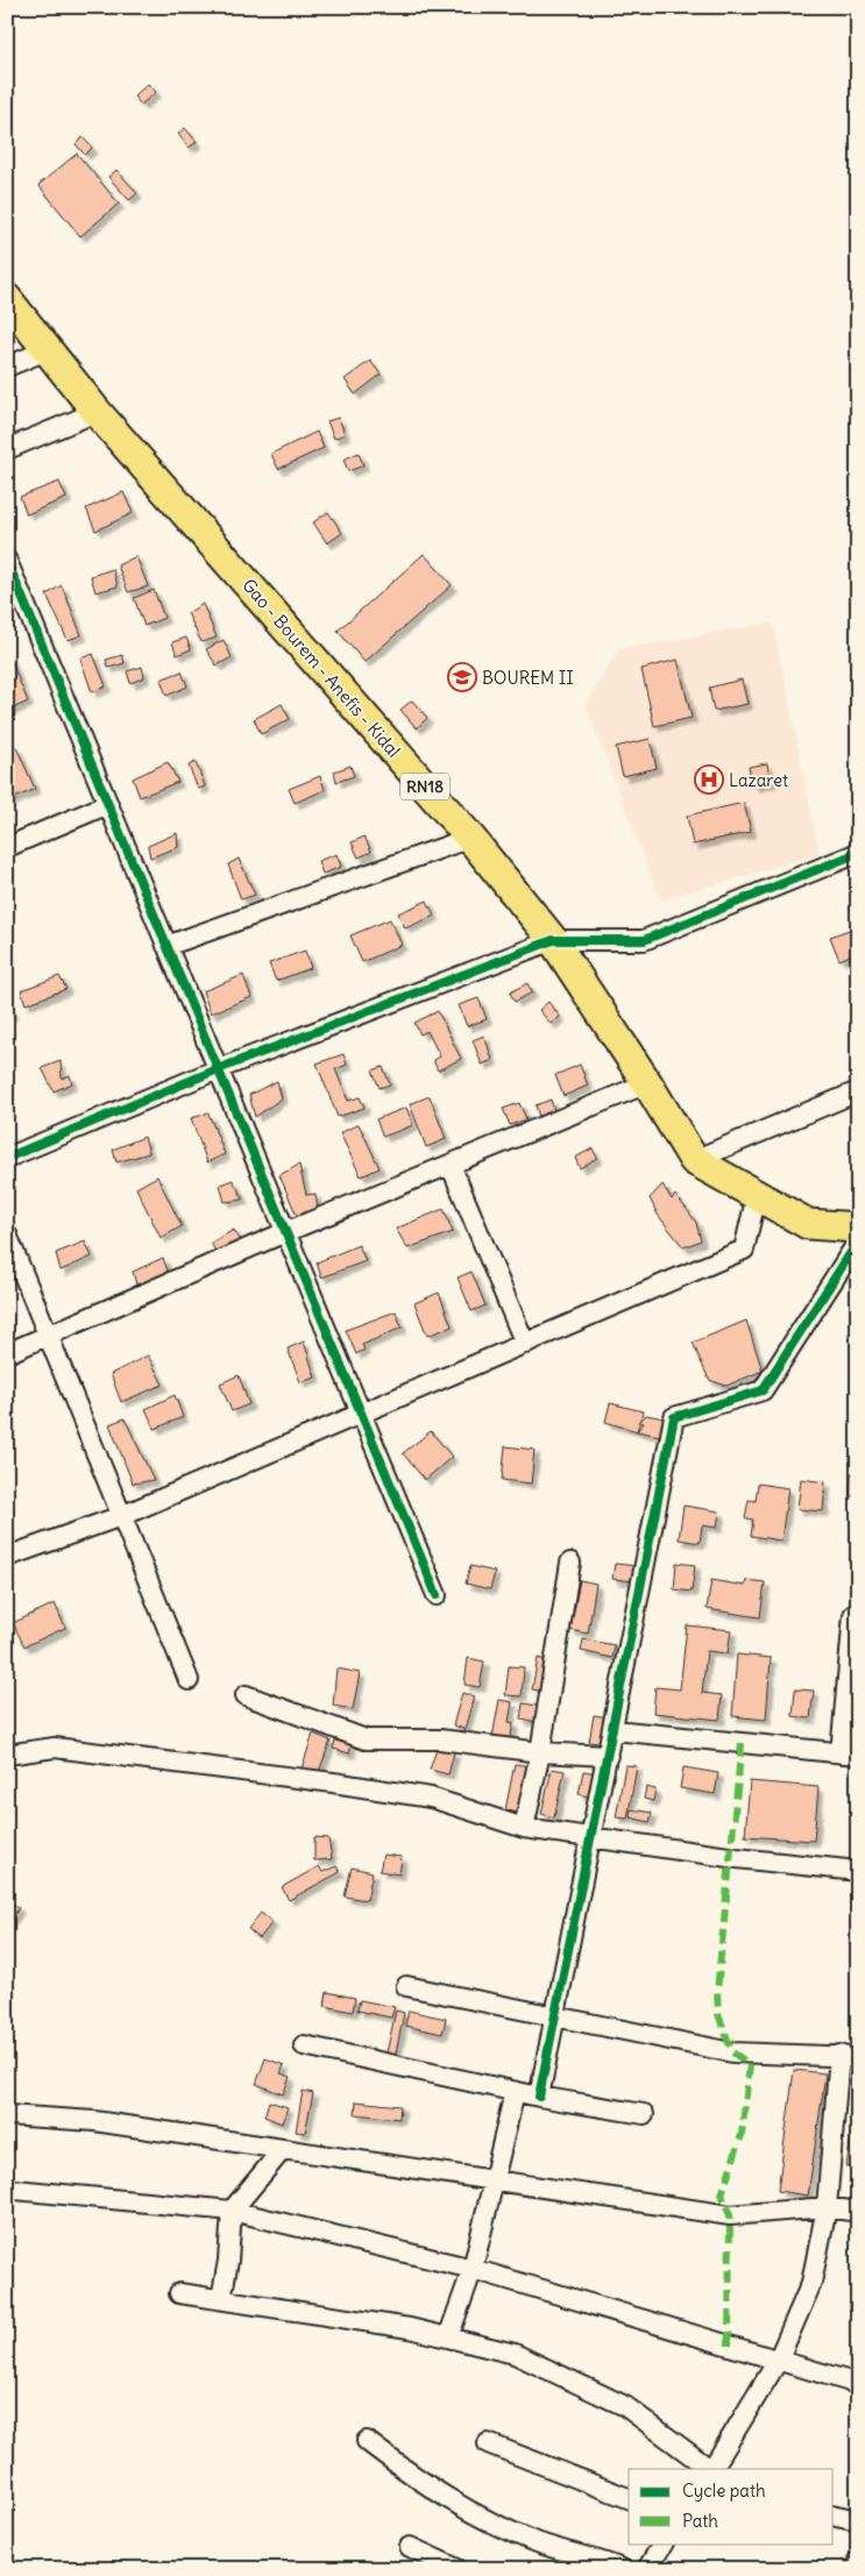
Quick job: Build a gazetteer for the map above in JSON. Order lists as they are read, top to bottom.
{
  "streets": {
    "main road": ["Gao - Bourem - Anefis - Kidal", "RN18"]
  },
  "places": {
    "school or university": ["BOUREM II"],
    "hospital": ["Lazaret"]
  },
  "legend": ["Cycle path", "Path"]
}
